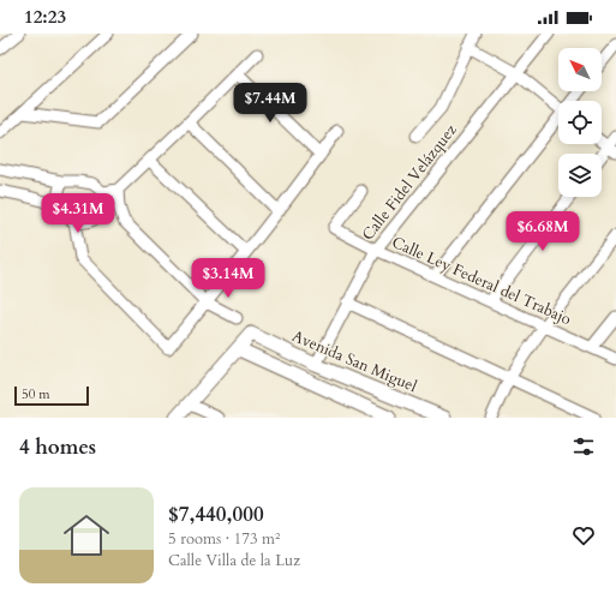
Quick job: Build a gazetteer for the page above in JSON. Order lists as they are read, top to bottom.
{
  "streets": {
    "street": ["Calle Fidel Velázquez", "Calle Ley Federal del Trabajo", "Avenida San Miguel"]
  },
  "crossings": [
    ["Calle Fidel Velázquez", "Calle Ley Federal del Trabajo"],
    ["Calle Fidel Velázquez", "Avenida San Miguel"]
  ],
  "scale_bar": "50 m",
  "north": "top left",
  "page": {
    "status": "12:23",
    "price": [
      "$7.44M",
      "$4.31M",
      "$6.68M",
      "$3.14M"
    ],
    "scale": "50 m",
    "heading": "4 homes",
    "list": [
      {
        "name": "$7,440,000",
        "note": "5 rooms · 173 m² · Calle Villa de la Luz"
      }
    ]
  }
}
